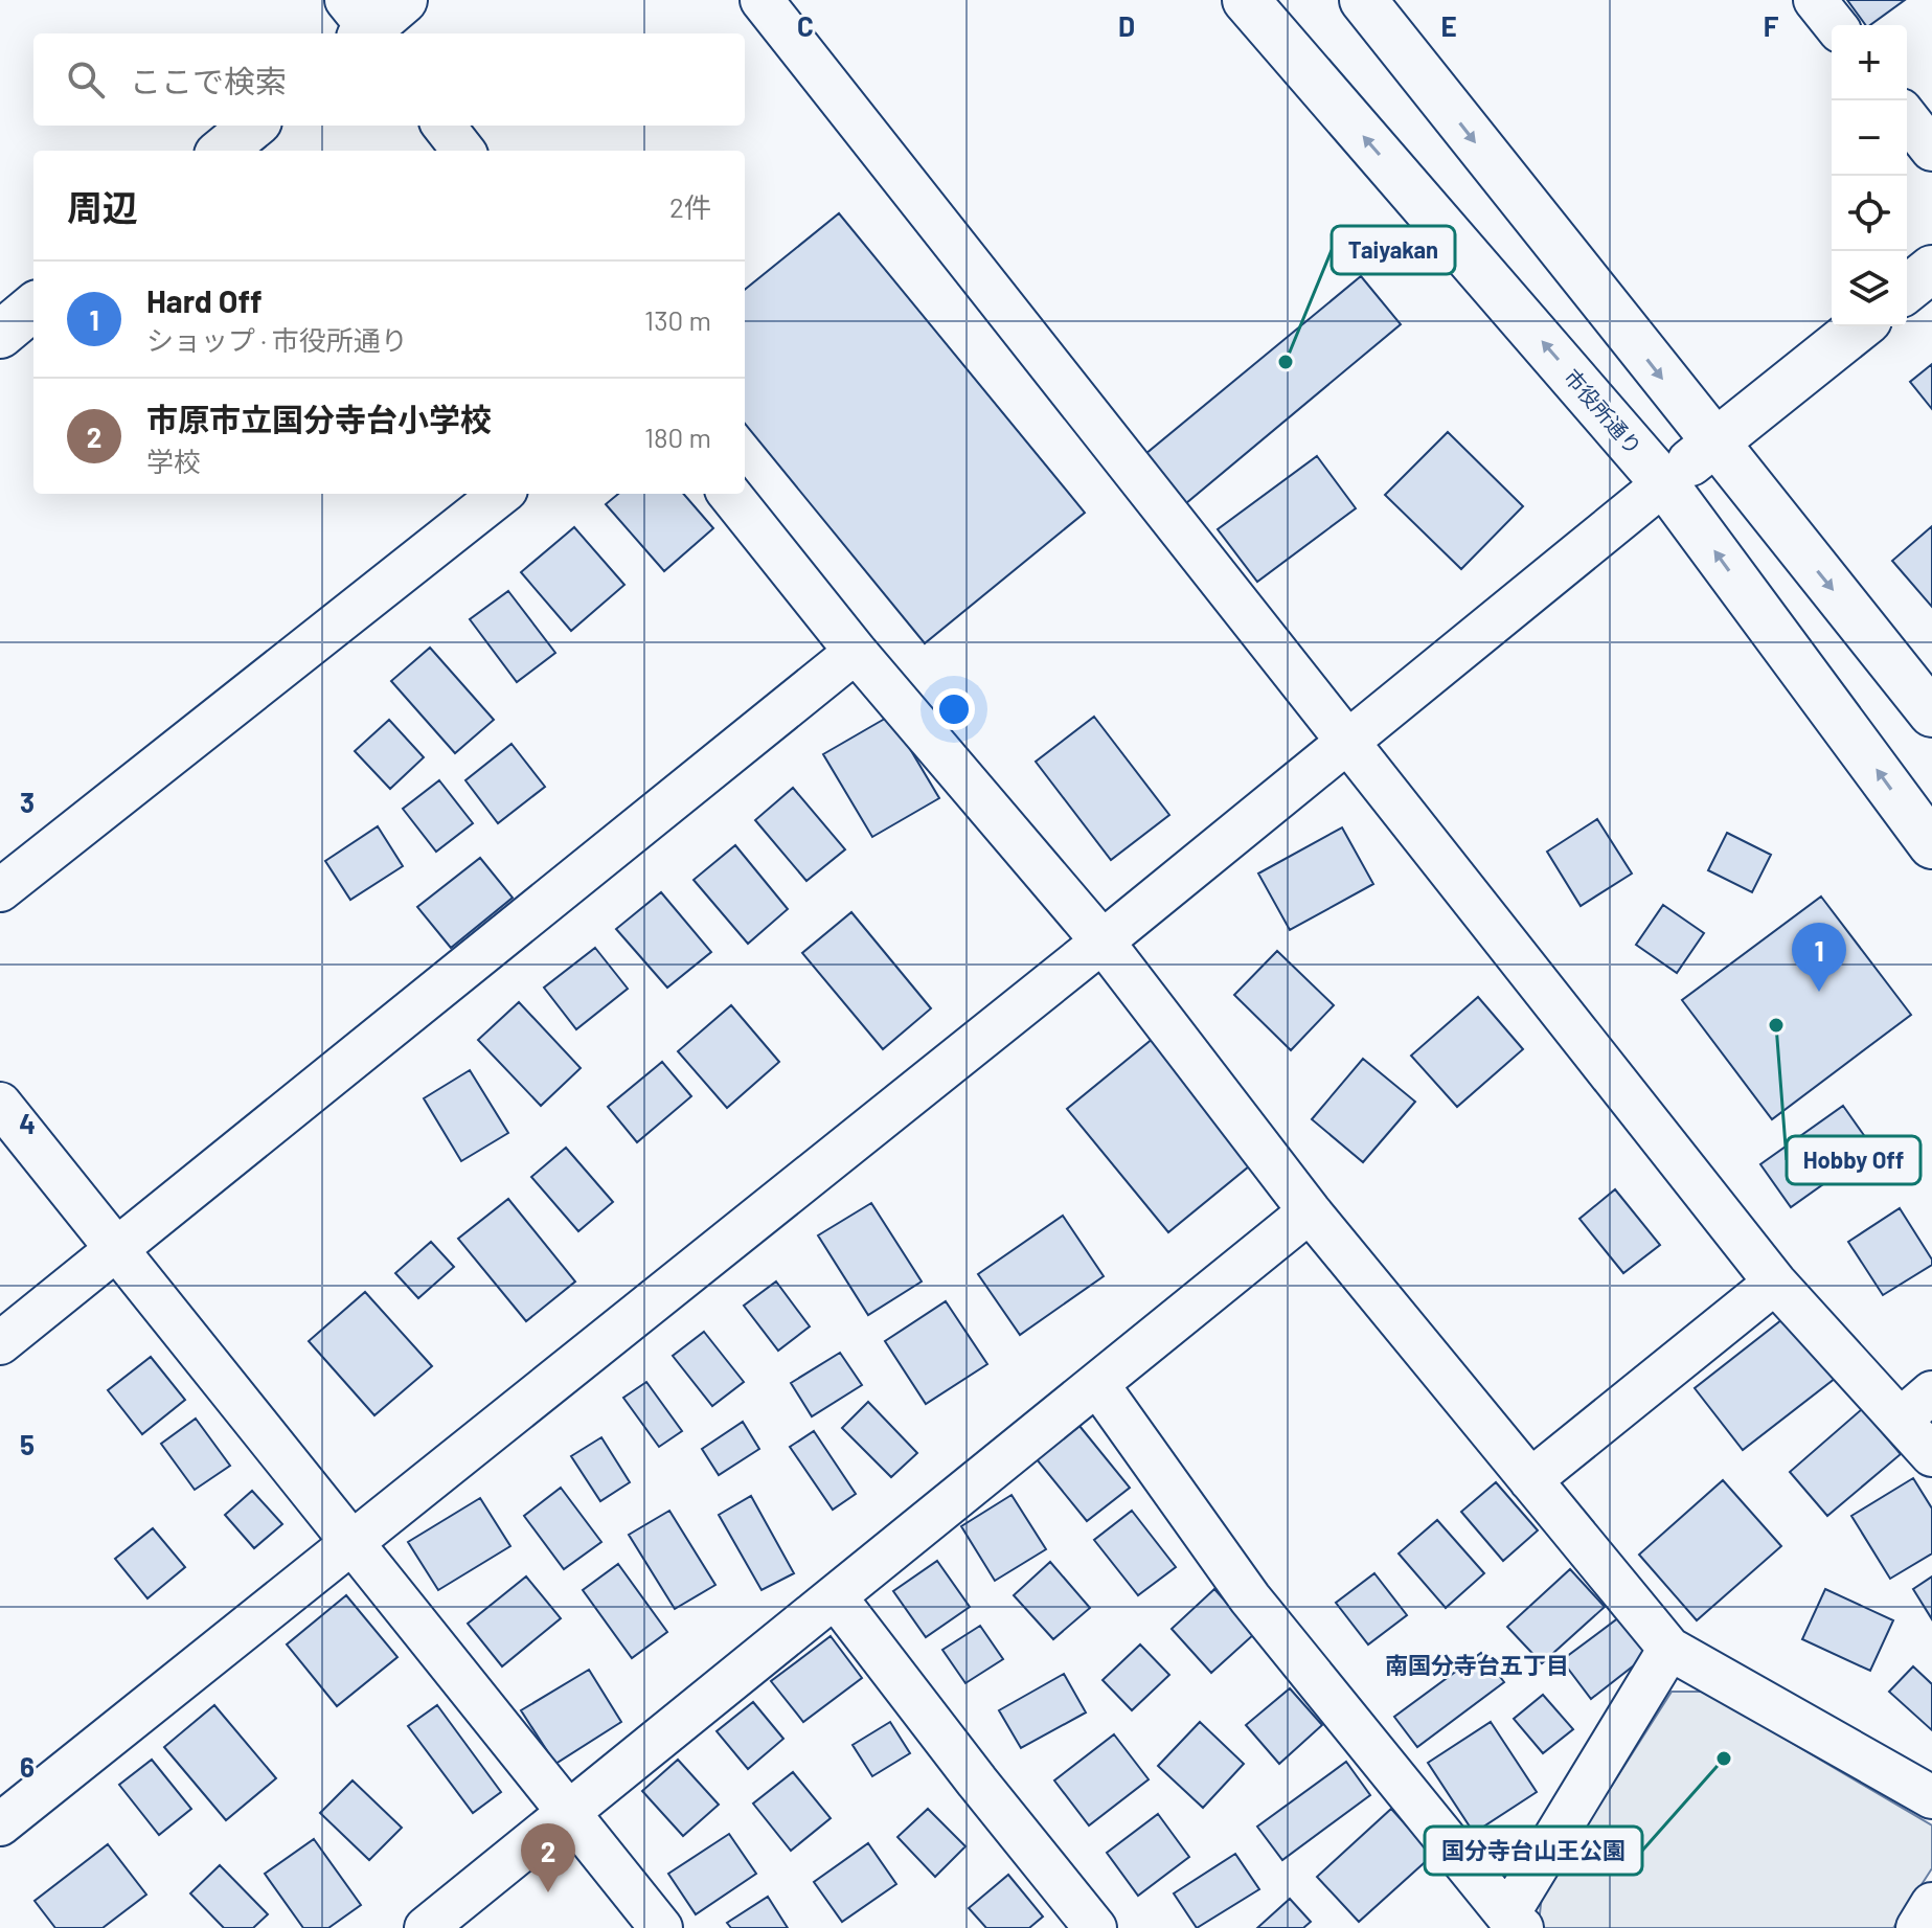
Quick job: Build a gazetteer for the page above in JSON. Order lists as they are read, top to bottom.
{
  "streets": {
    "street": ["市役所通り"]
  },
  "districts": ["南国分寺台五丁目"],
  "places": ["Taiyakan", "Hobby Off", "国分寺台山王公園"],
  "page": {
    "map_buttons": ["+", "−"],
    "search": "ここで検索",
    "heading": ["周辺", "2件"],
    "list": [
      {
        "mark": "1",
        "name": "Hard Off",
        "note": "ショップ · 市役所通り",
        "value": "130 m"
      },
      {
        "mark": "2",
        "name": "市原市立国分寺台小学校",
        "note": "学校",
        "value": "180 m"
      }
    ],
    "pins": ["1", "2"]
  },
  "grid": {
    "columns": [
      "C",
      "D",
      "E",
      "F"
    ],
    "rows": [
      "3",
      "4",
      "5",
      "6"
    ]
  }
}
